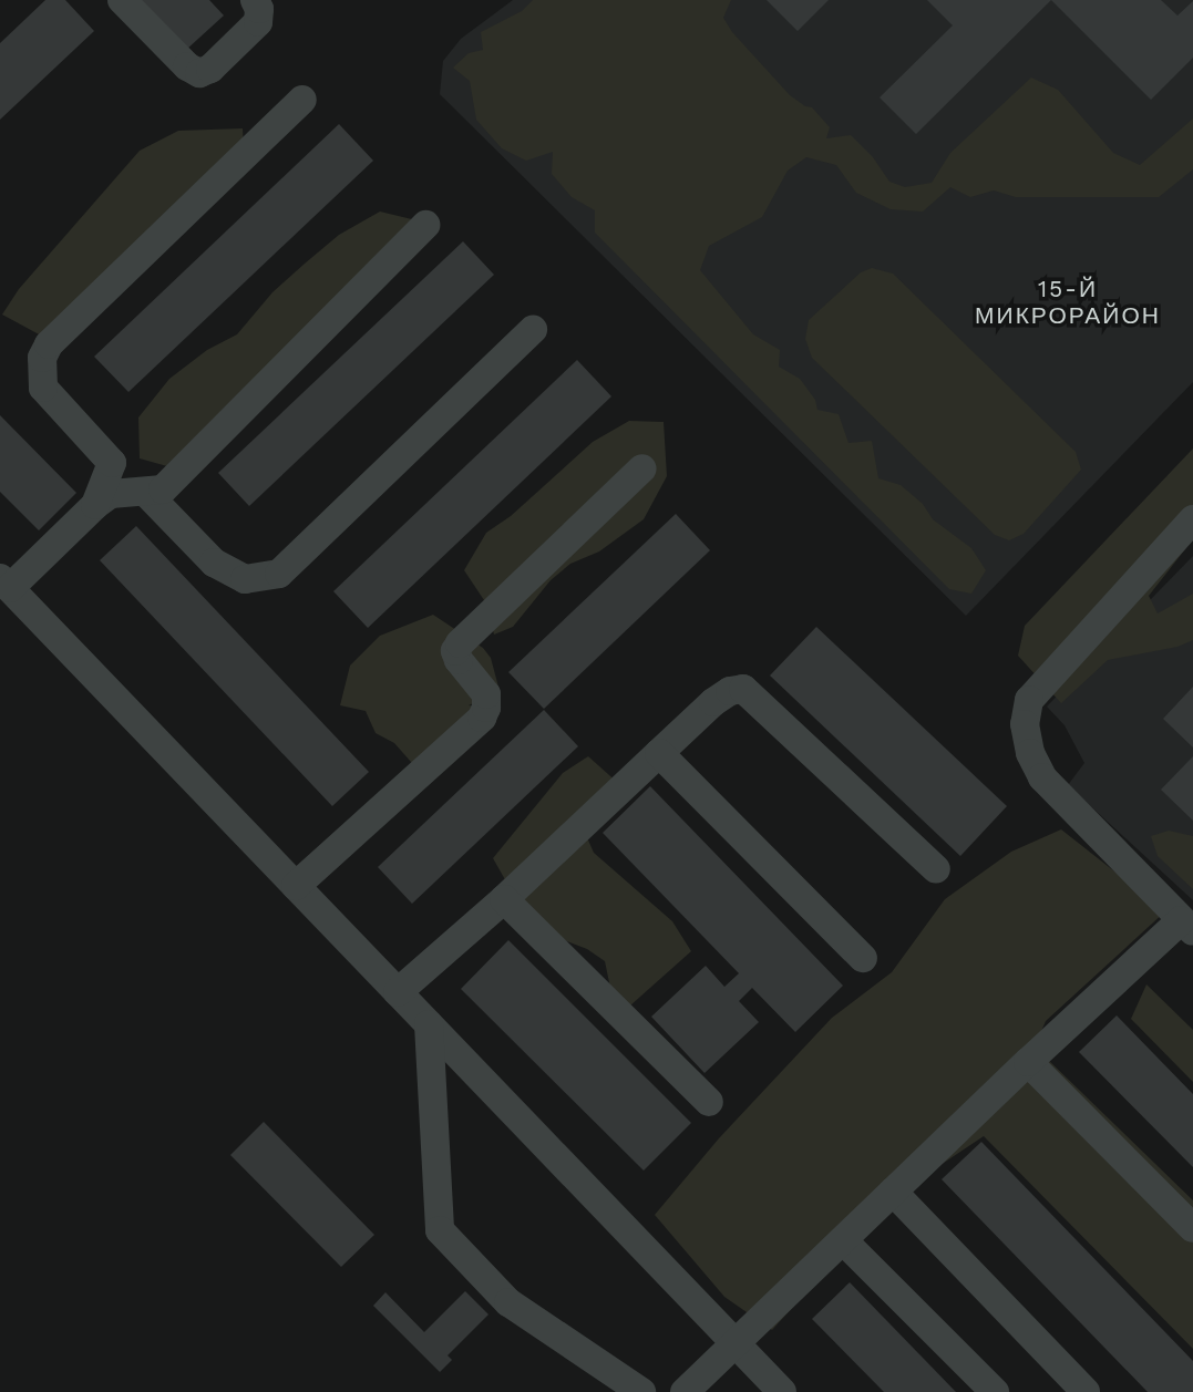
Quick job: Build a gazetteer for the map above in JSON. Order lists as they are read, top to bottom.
{
  "districts": ["15-Й МИКРОРАЙОН"]
}
